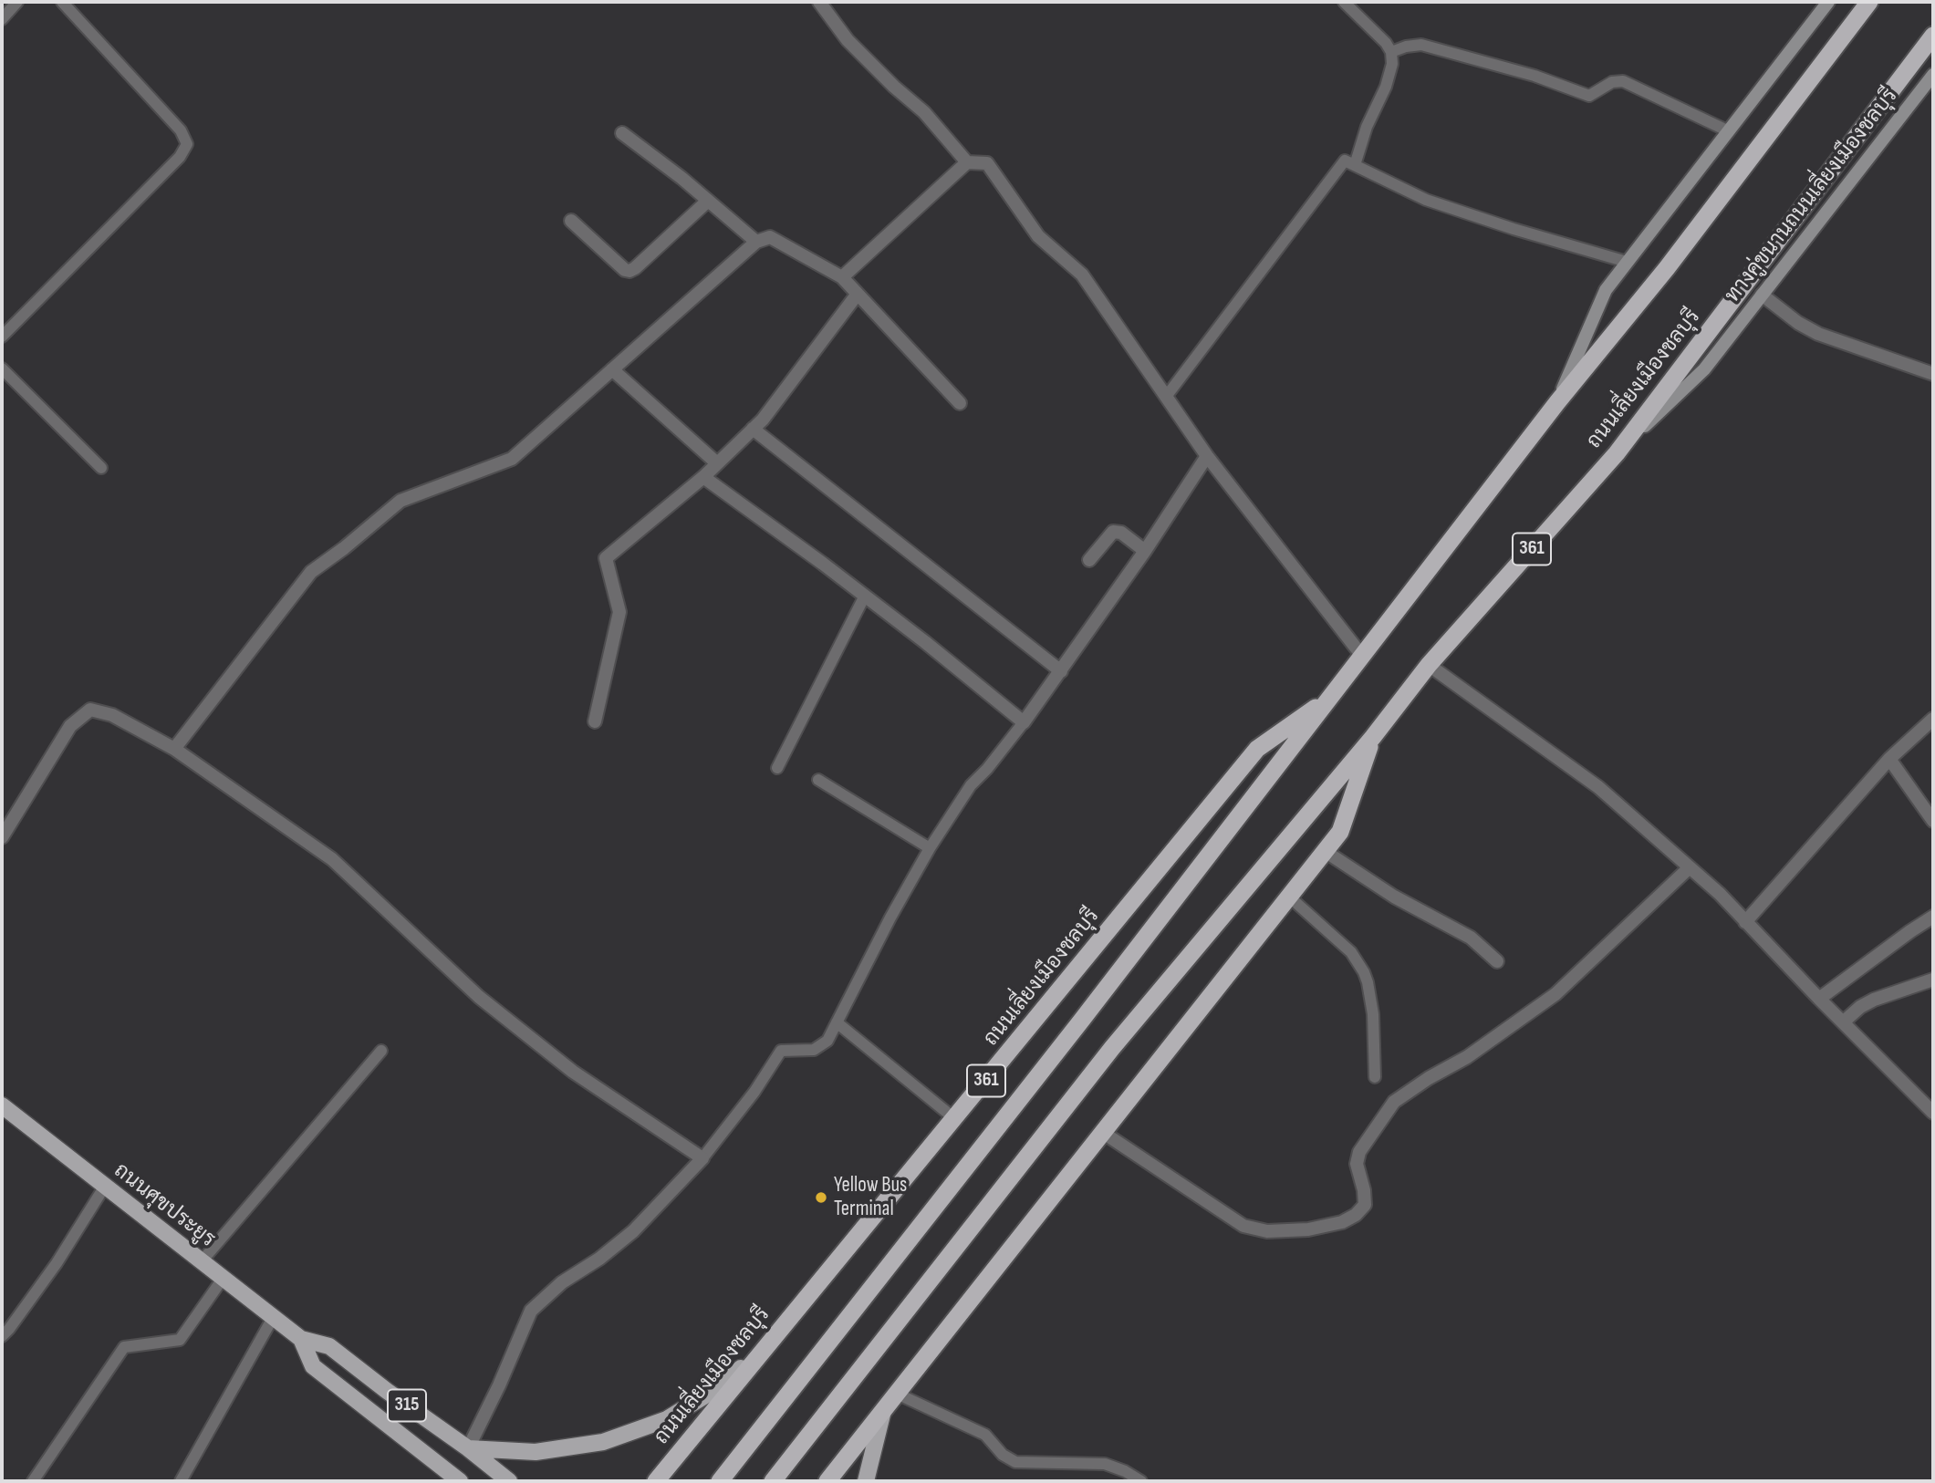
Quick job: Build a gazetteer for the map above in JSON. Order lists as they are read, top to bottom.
{
  "streets": {
    "highway": ["ถนนเลี่ยงเมืองชลบุรี", "361"],
    "main road": ["ทางคู่ขนานถนนเลี่ยงเมืองชลบุรี", "ถนนศุขประยูร", "315"]
  },
  "crossings": [
    ["ทางคู่ขนานถนนเลี่ยงเมืองชลบุรี", "ถนนเลี่ยงเมืองชลบุรี"],
    ["ถนนเลี่ยงเมืองชลบุรี", "361"]
  ],
  "places": ["Yellow Bus Terminal"]
}
